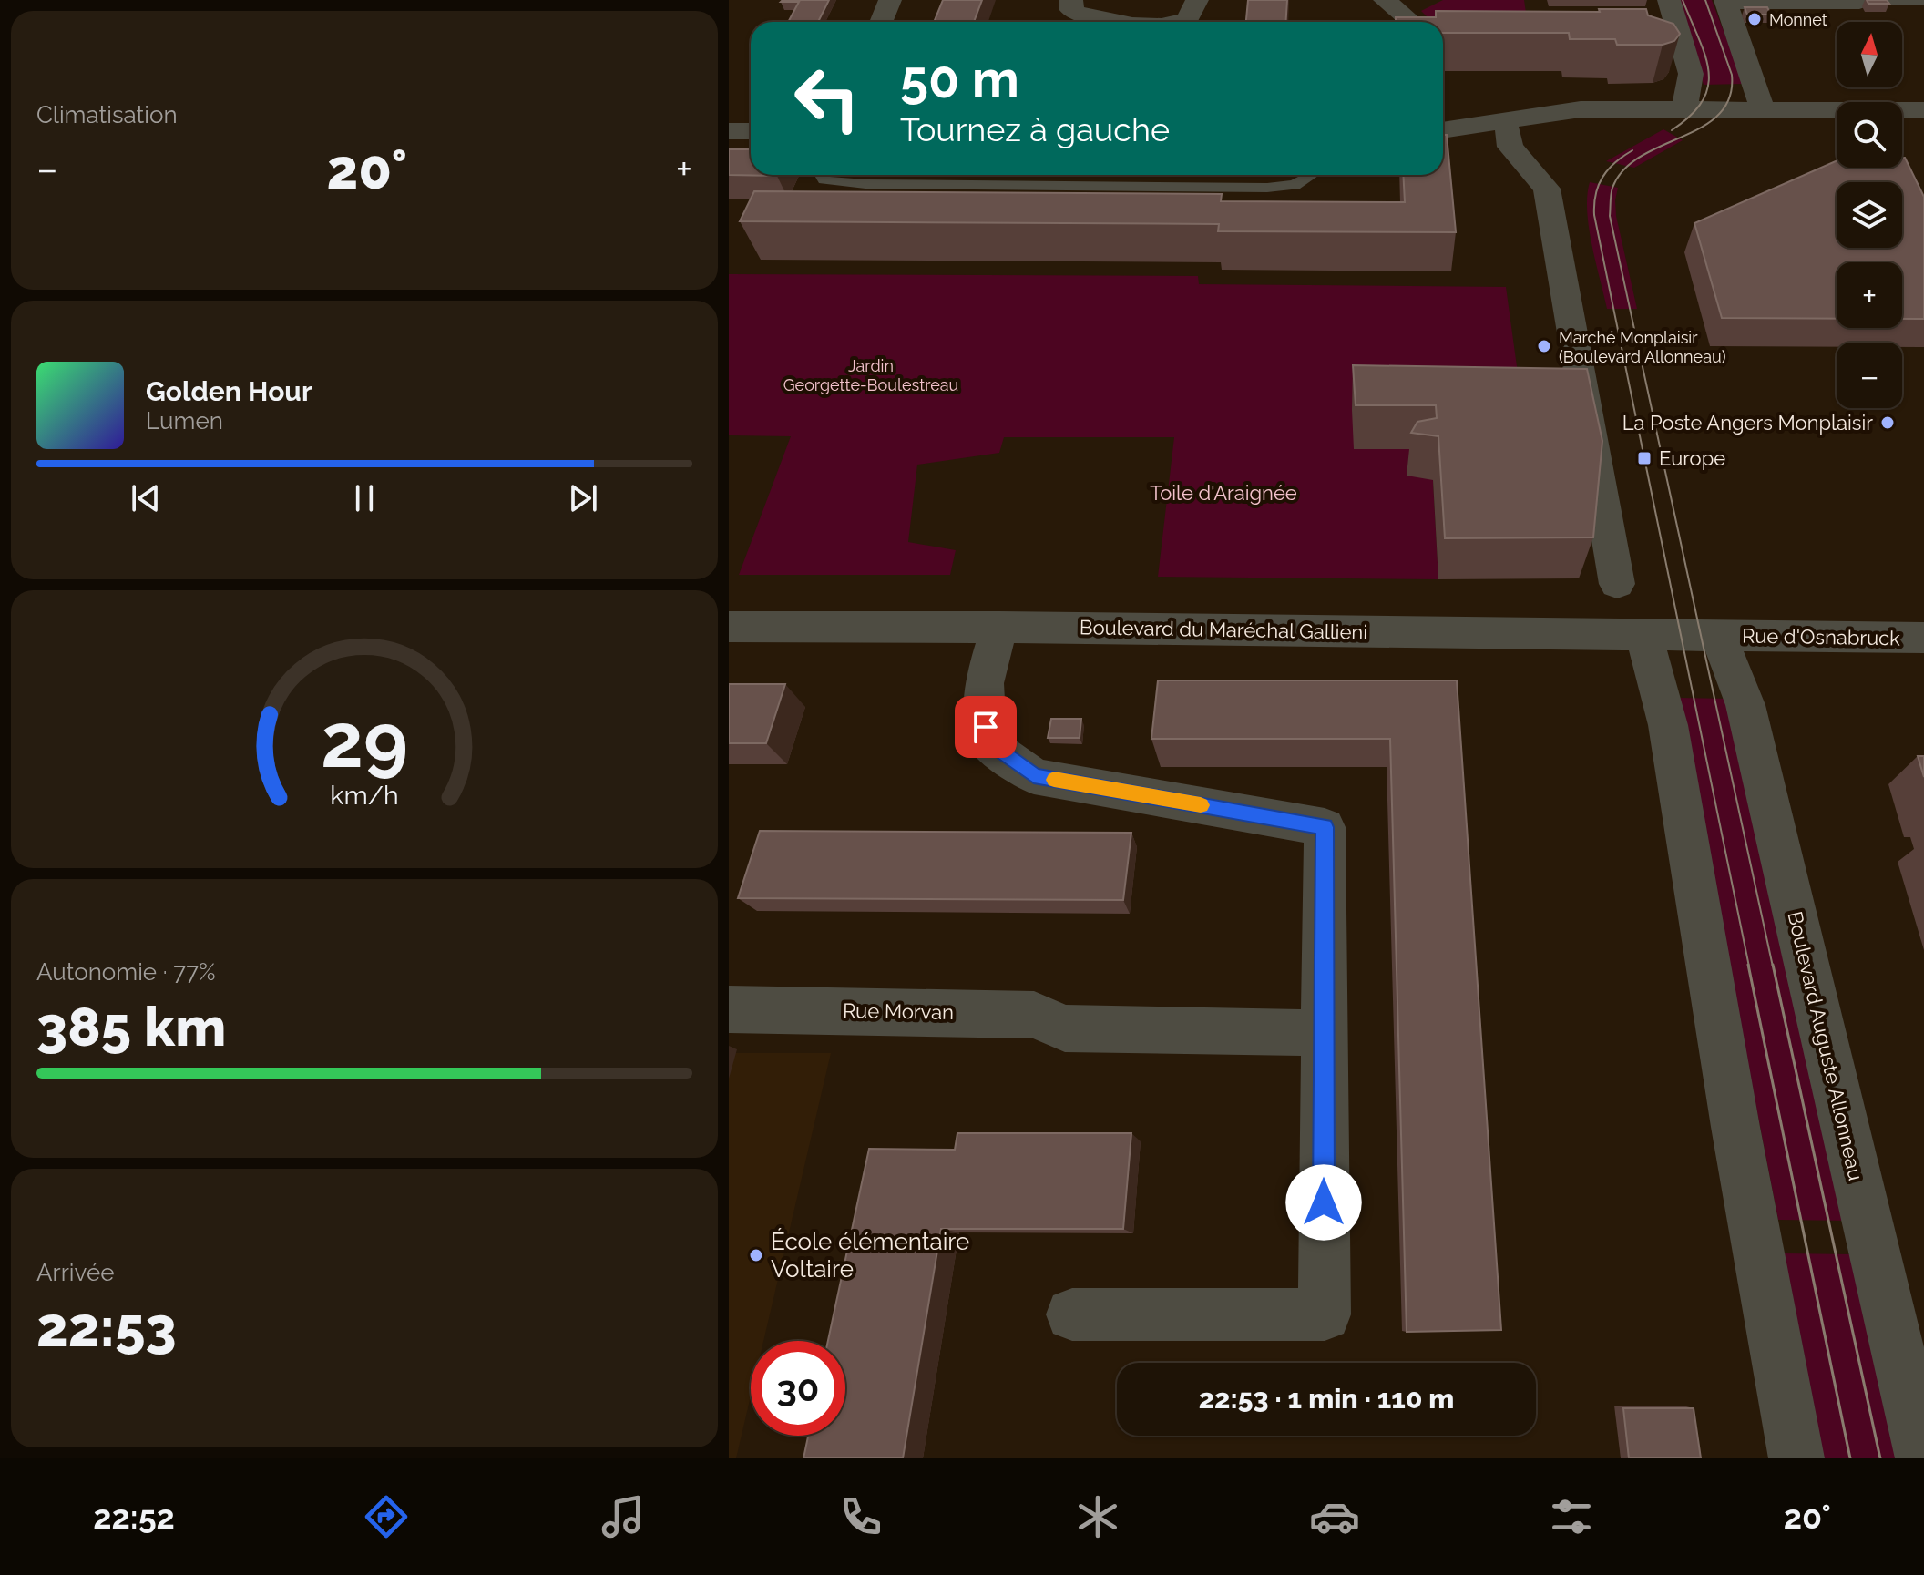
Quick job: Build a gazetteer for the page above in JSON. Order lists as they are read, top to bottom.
{
  "streets": {
    "street": [
      "Boulevard du Maréchal Gallieni",
      "Rue d'Osnabruck",
      "Rue Morvan",
      "Boulevard Auguste Allonneau"
    ]
  },
  "crossings": [
    ["Boulevard du Maréchal Gallieni", "Rue d'Osnabruck"],
    ["Boulevard du Maréchal Gallieni", "Boulevard Auguste Allonneau"],
    ["Rue d'Osnabruck", "Boulevard Auguste Allonneau"]
  ],
  "parks": ["Jardin Georgette-Boulestreau", "Toile d'Araignée"],
  "places": {
    "other": [
      "Monnet",
      "Marché Monplaisir (Boulevard Allonneau)",
      "La Poste Angers Monplaisir",
      "École élémentaire Voltaire"
    ],
    "transit": ["Europe"]
  },
  "north": "top",
  "page": {
    "tile": [
      "Climatisation",
      ["Autonomie · 77%", "385 km"],
      ["Arrivée", "22:53"]
    ],
    "map_buttons": ["+", "−"],
    "turn": ["50 m", "Tournez à gauche"],
    "heat": ["−", "20°", "+"],
    "song": ["Golden Hour", "Lumen"],
    "limit": "30",
    "trip": "22:53 · 1 min · 110 m",
    "tabs": ["22:52", "20°"],
    "gauge": ["29", "km/h"]
  }
}
